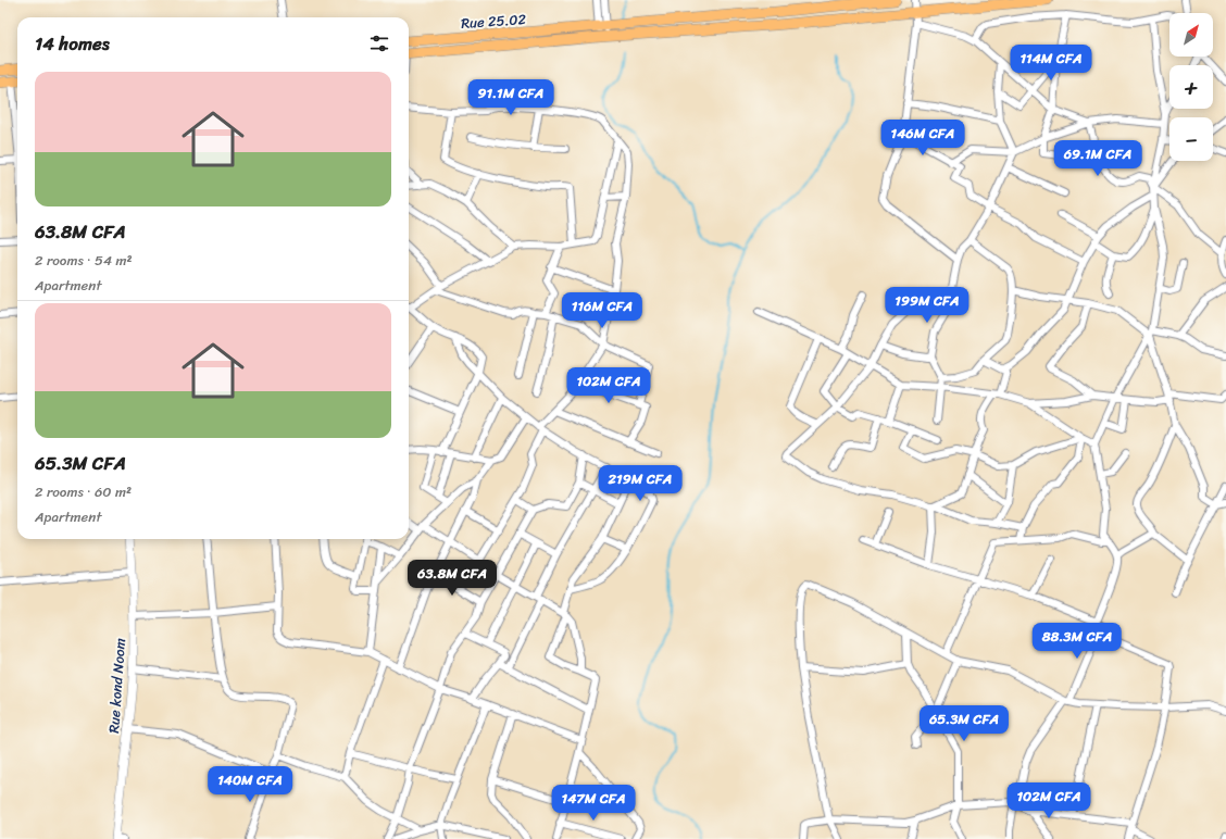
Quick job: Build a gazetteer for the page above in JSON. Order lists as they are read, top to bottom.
{
  "streets": {
    "main road": ["Rue 25.02"],
    "street": ["Rue kond Noom"]
  },
  "north": "top right",
  "page": {
    "map_buttons": ["+", "−"],
    "heading": "14 homes",
    "price": [
      "114M CFA",
      "91.1M CFA",
      "146M CFA",
      "69.1M CFA",
      "199M CFA",
      "116M CFA",
      "102M CFA",
      "219M CFA",
      "63.8M CFA",
      "88.3M CFA",
      "65.3M CFA",
      "140M CFA",
      "102M CFA",
      "147M CFA"
    ],
    "list": [
      {
        "name": "63.8M CFA",
        "note": "2 rooms · 54 m² · Apartment"
      },
      {
        "name": "65.3M CFA",
        "note": "2 rooms · 60 m² · Apartment"
      }
    ]
  }
}
